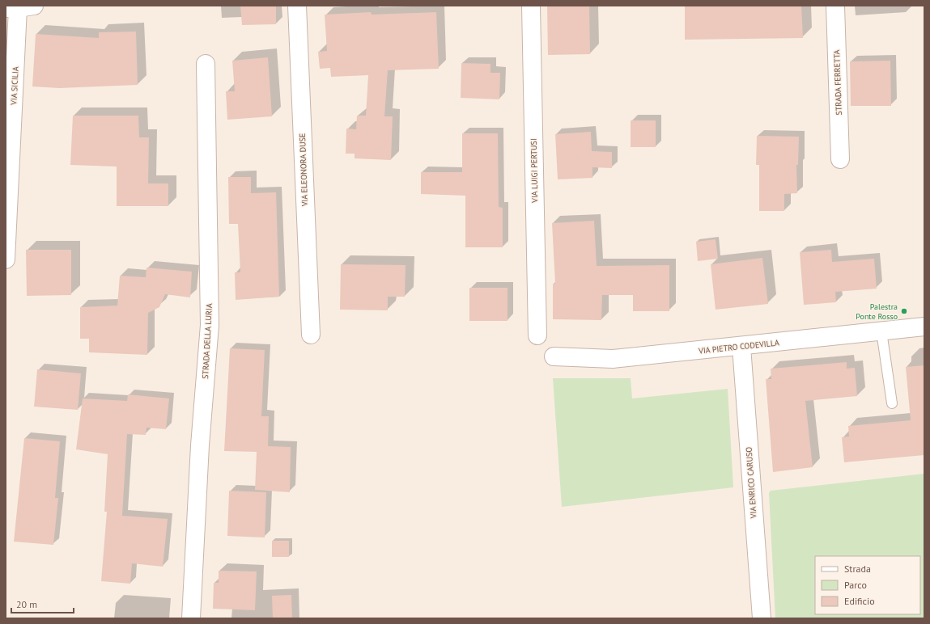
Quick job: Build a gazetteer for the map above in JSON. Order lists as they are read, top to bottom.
{
  "streets": {
    "street": [
      "STRADA FERRETTA",
      "VIA SICILIA",
      "VIA ELEONORA DUSE",
      "VIA LUIGI PERTUSI",
      "STRADA DELLA LURIA",
      "VIA PIETRO CODEVILLA",
      "VIA ENRICO CARUSO"
    ]
  },
  "crossings": [
    ["VIA PIETRO CODEVILLA", "VIA ENRICO CARUSO"]
  ],
  "places": ["Palestra Ponte Rosso"],
  "legend": ["Strada", "Parco", "Edificio"],
  "scale_bar": "20 m"
}
